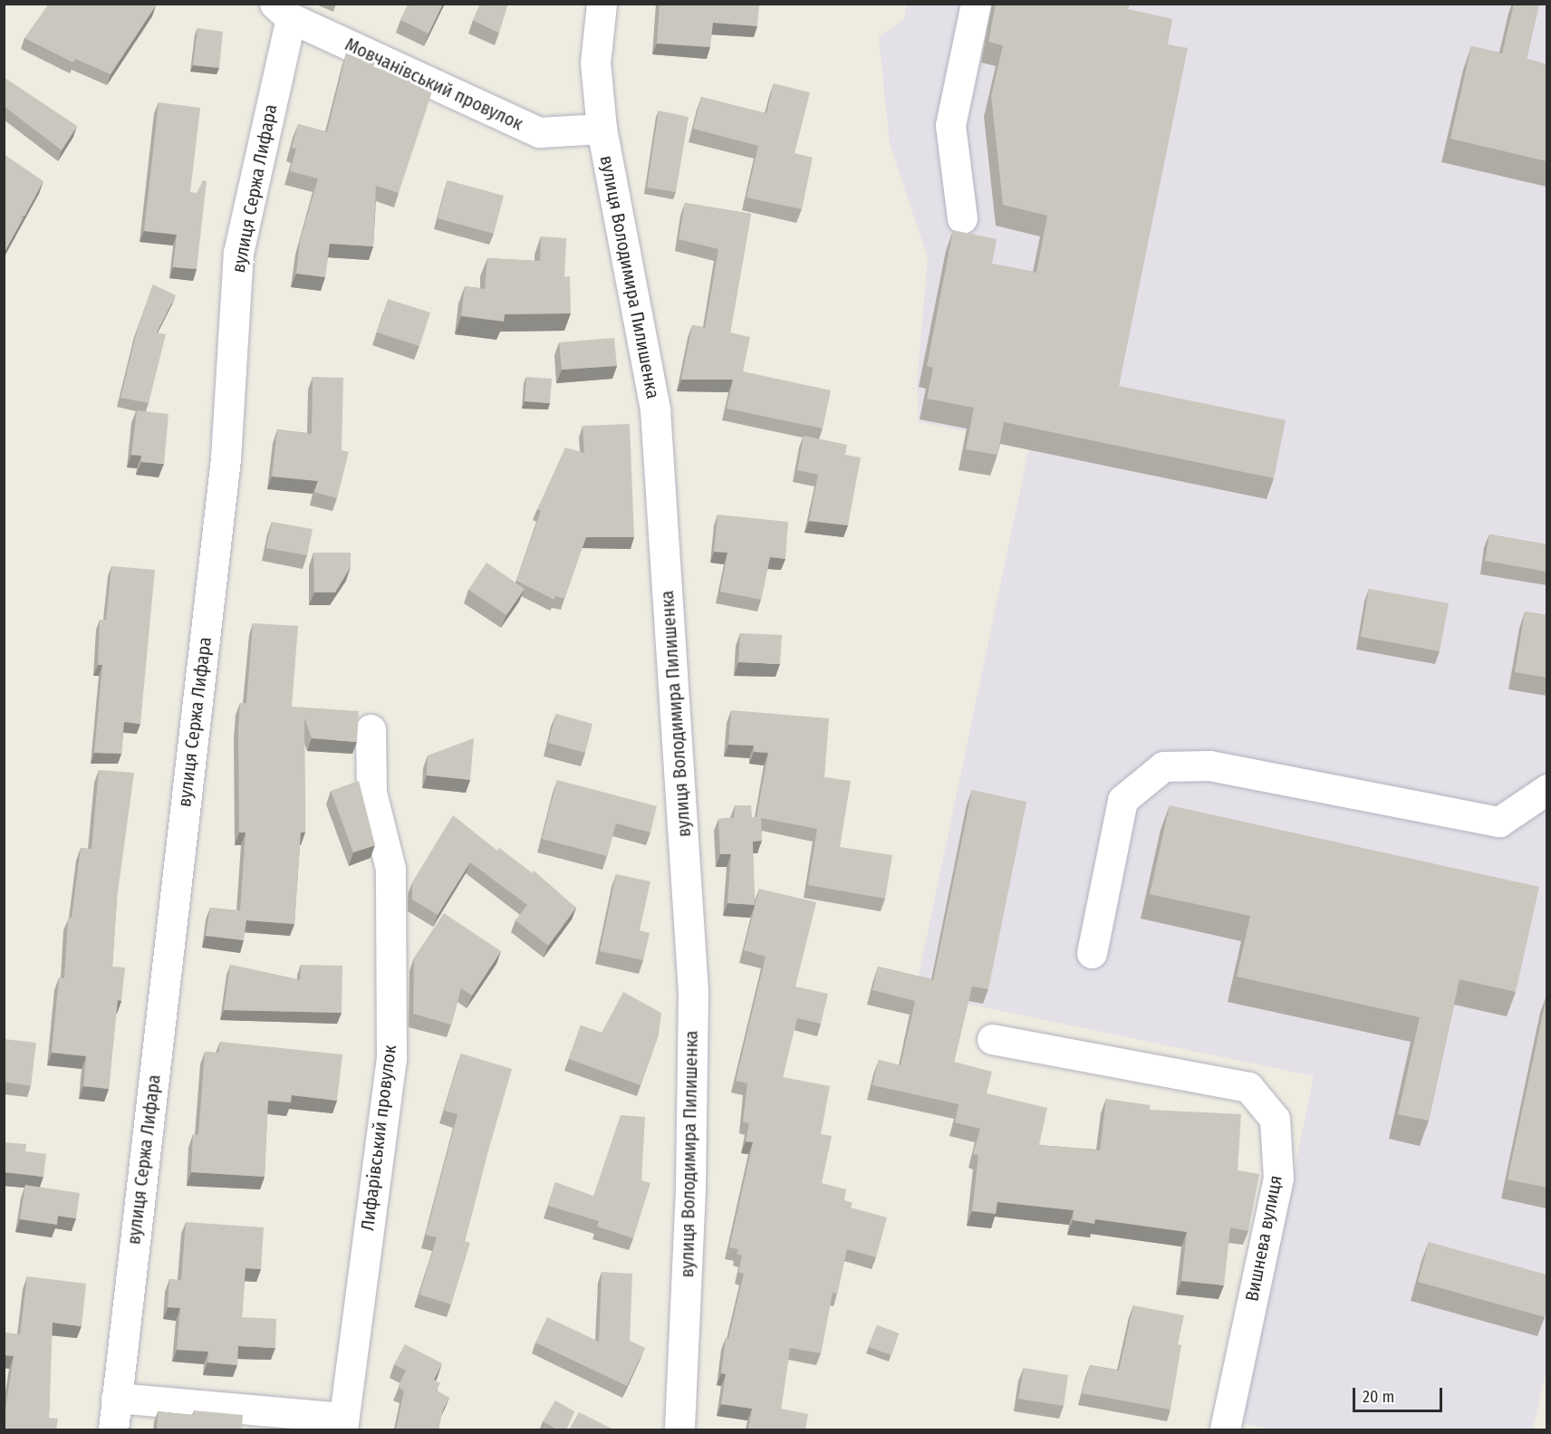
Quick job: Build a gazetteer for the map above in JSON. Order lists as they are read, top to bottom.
{
  "streets": {
    "street": [
      "Мовчанівський провулок",
      "вулиця Сержа Лифара",
      "вулиця Володимира Пилишенка",
      "Лифарівський провулок",
      "Вишнева вулиця"
    ]
  },
  "crossings": [
    ["Мовчанівський провулок", "вулиця Сержа Лифара"],
    ["Мовчанівський провулок", "вулиця Володимира Пилишенка"],
    ["вулиця Сержа Лифара", "Лифарівський провулок"]
  ],
  "scale_bar": "20 m"
}
